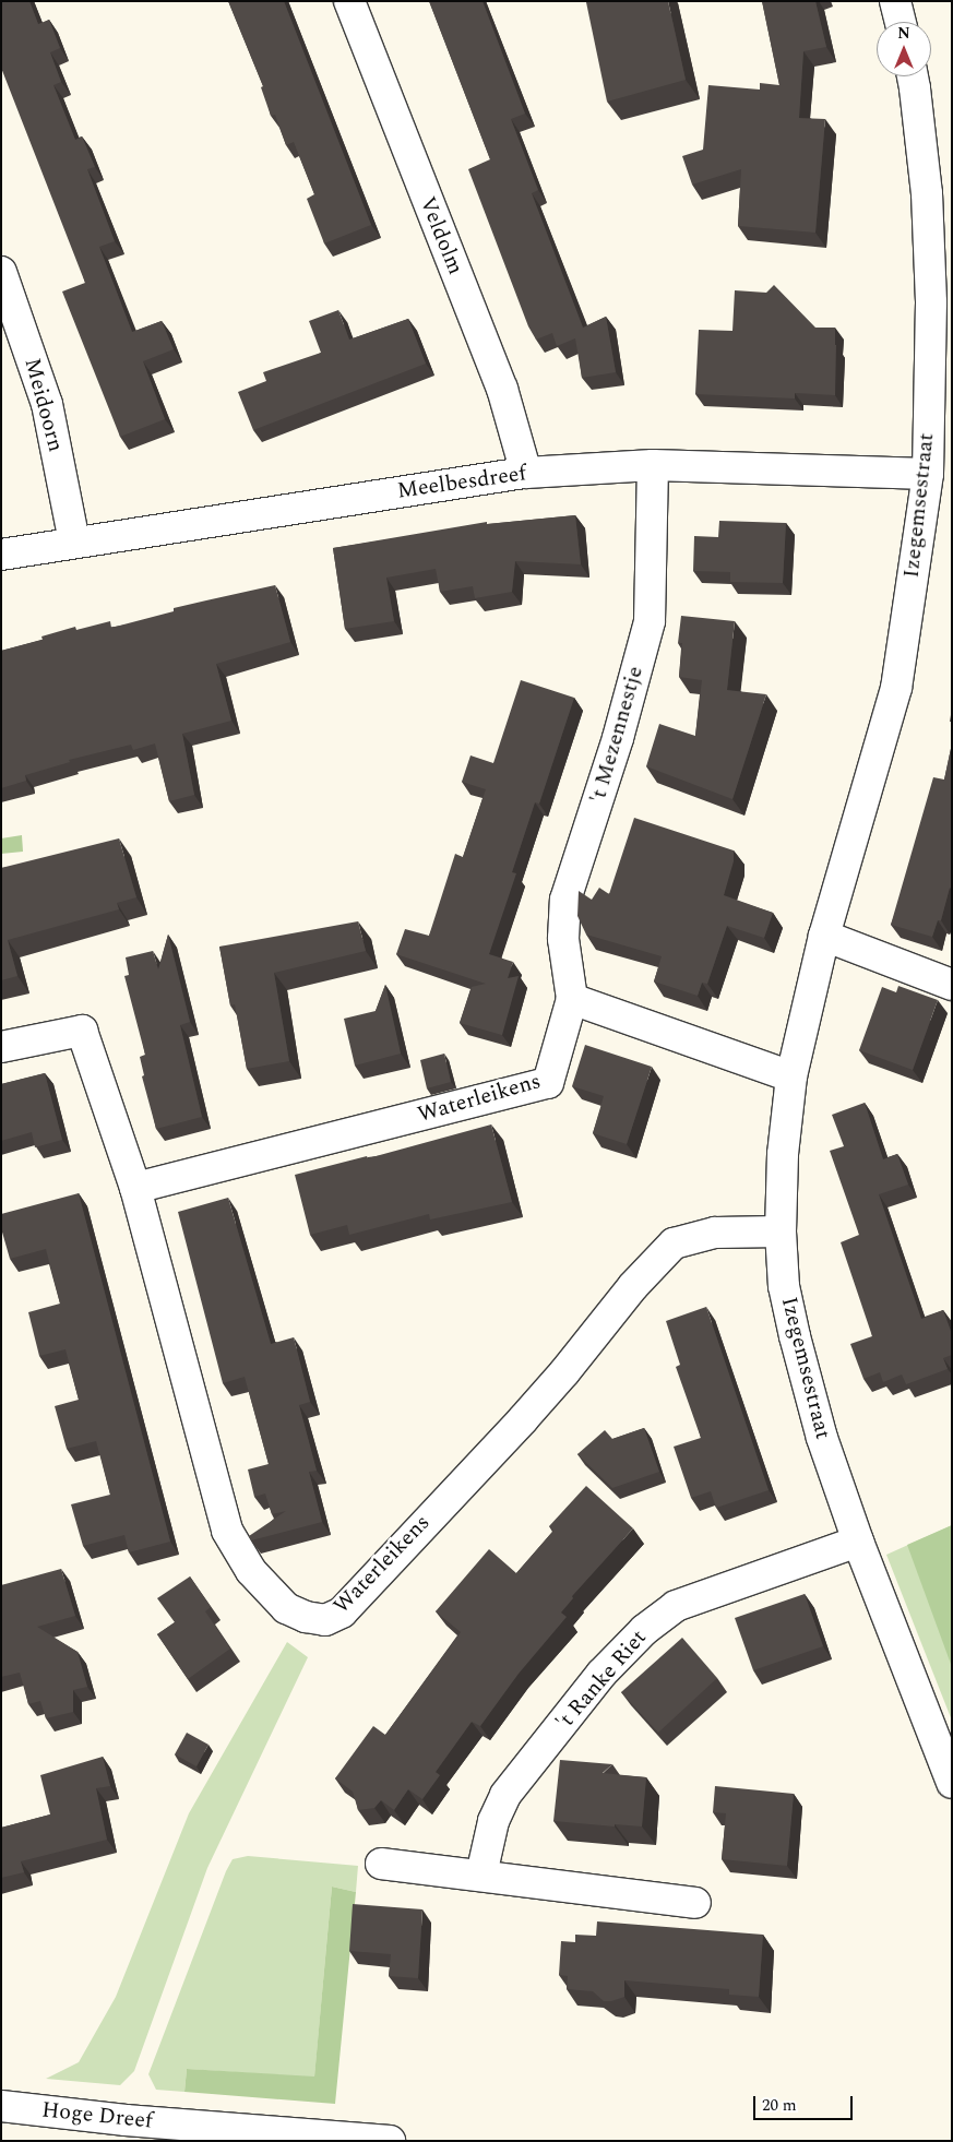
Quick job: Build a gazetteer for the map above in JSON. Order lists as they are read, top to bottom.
{
  "streets": {
    "street": [
      "Veldolm",
      "Meidoorn",
      "Meelbesdreef",
      "Izegemsestraat",
      "'t Mezennestje",
      "Waterleikens",
      "'t Ranke Riet",
      "Hoge Dreef"
    ]
  },
  "crossings": [
    ["Veldolm", "Meelbesdreef"],
    ["Meidoorn", "Meelbesdreef"],
    ["Meelbesdreef", "Izegemsestraat"],
    ["Meelbesdreef", "'t Mezennestje"],
    ["Izegemsestraat", "Waterleikens"],
    ["Izegemsestraat", "'t Ranke Riet"],
    ["'t Mezennestje", "Waterleikens"]
  ],
  "scale_bar": "20 m",
  "north": "top"
}
